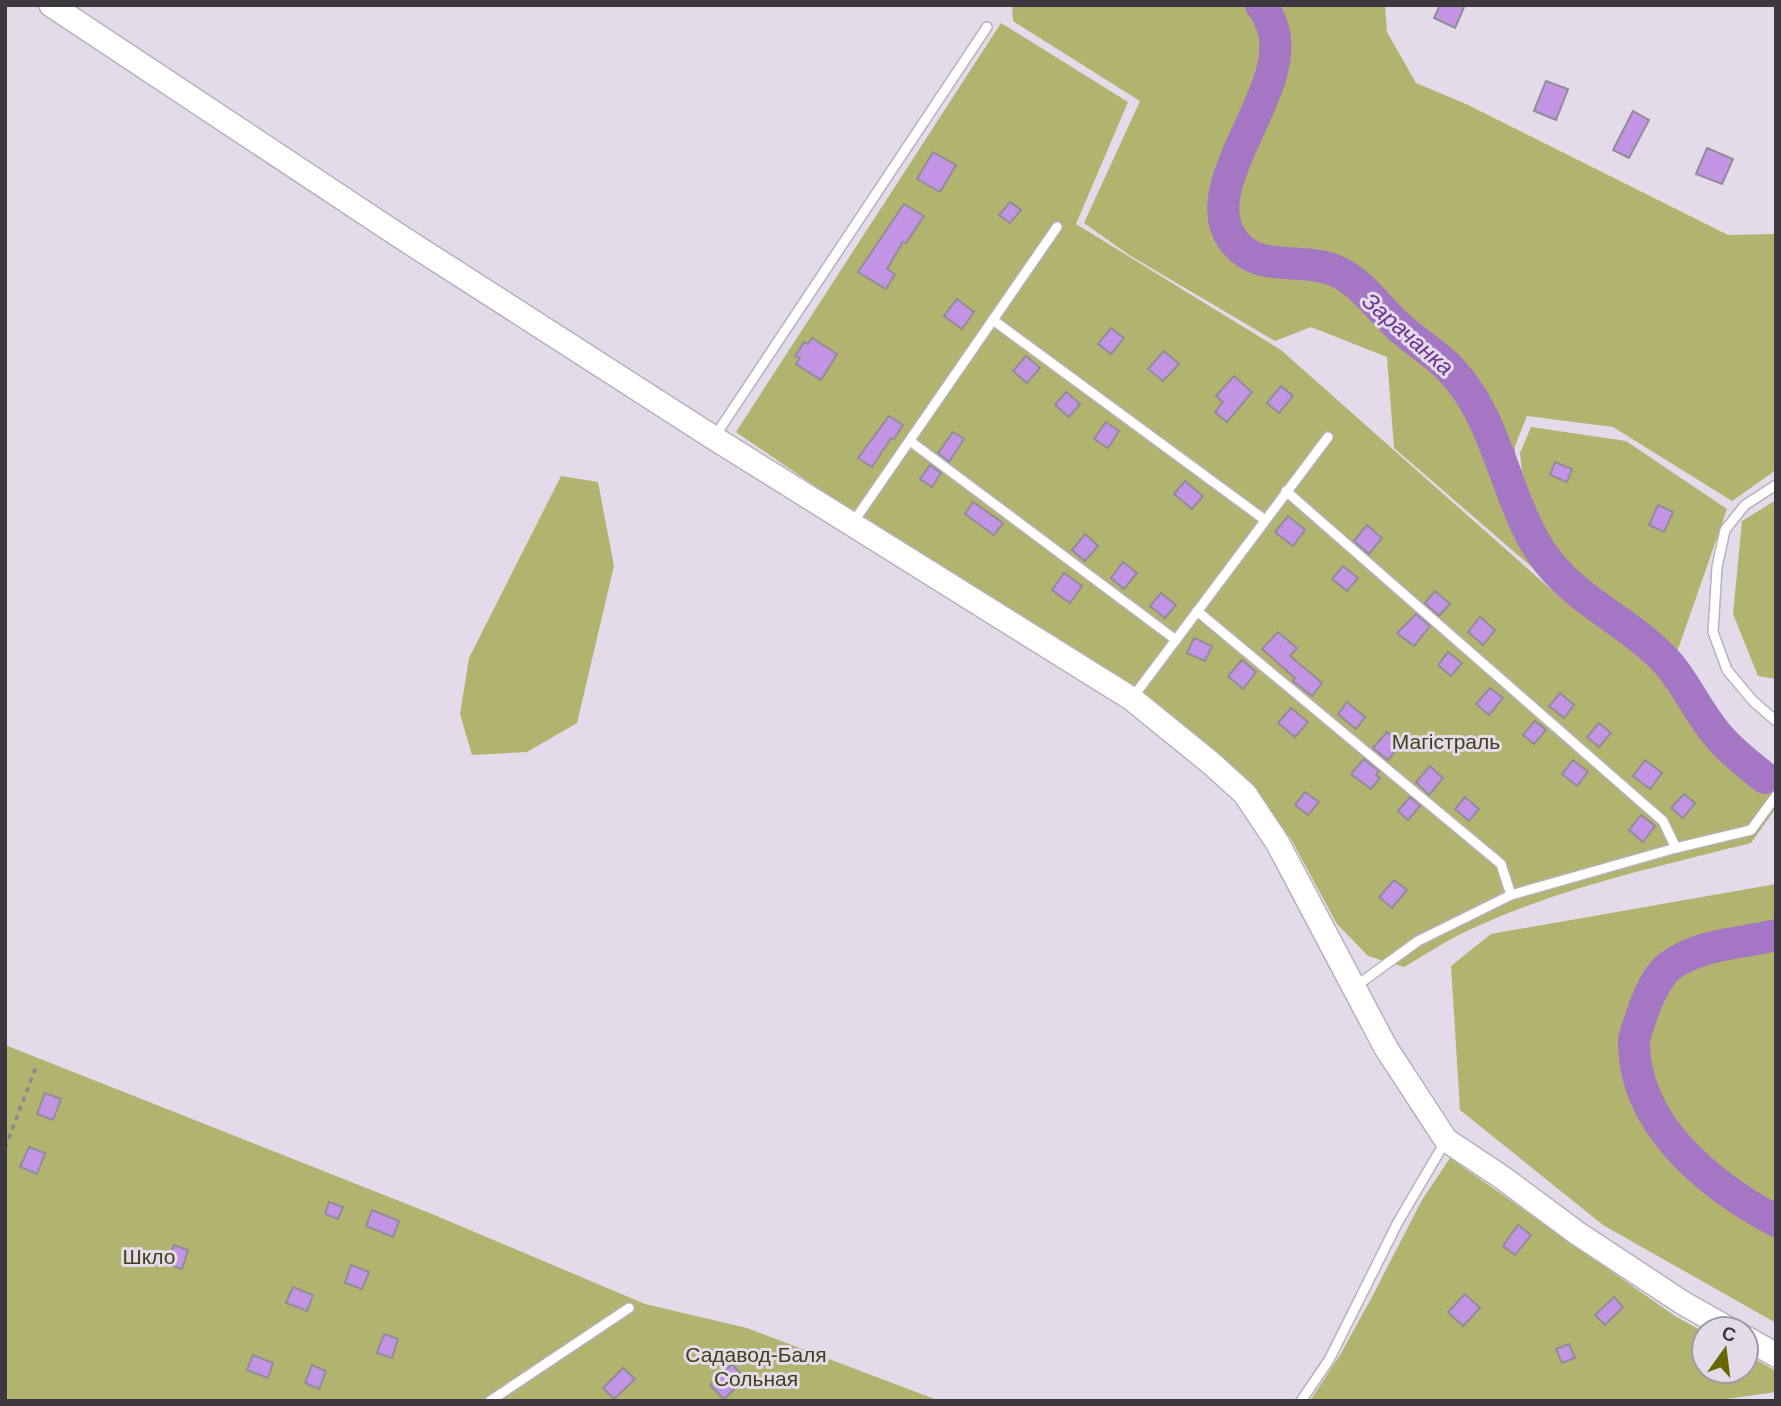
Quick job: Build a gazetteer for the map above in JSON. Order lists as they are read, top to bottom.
{
  "water": ["Зарачанка"],
  "parks": ["Магістраль", "Шкло", "Садавод-Баля Сольная"],
  "north": "top"
}
